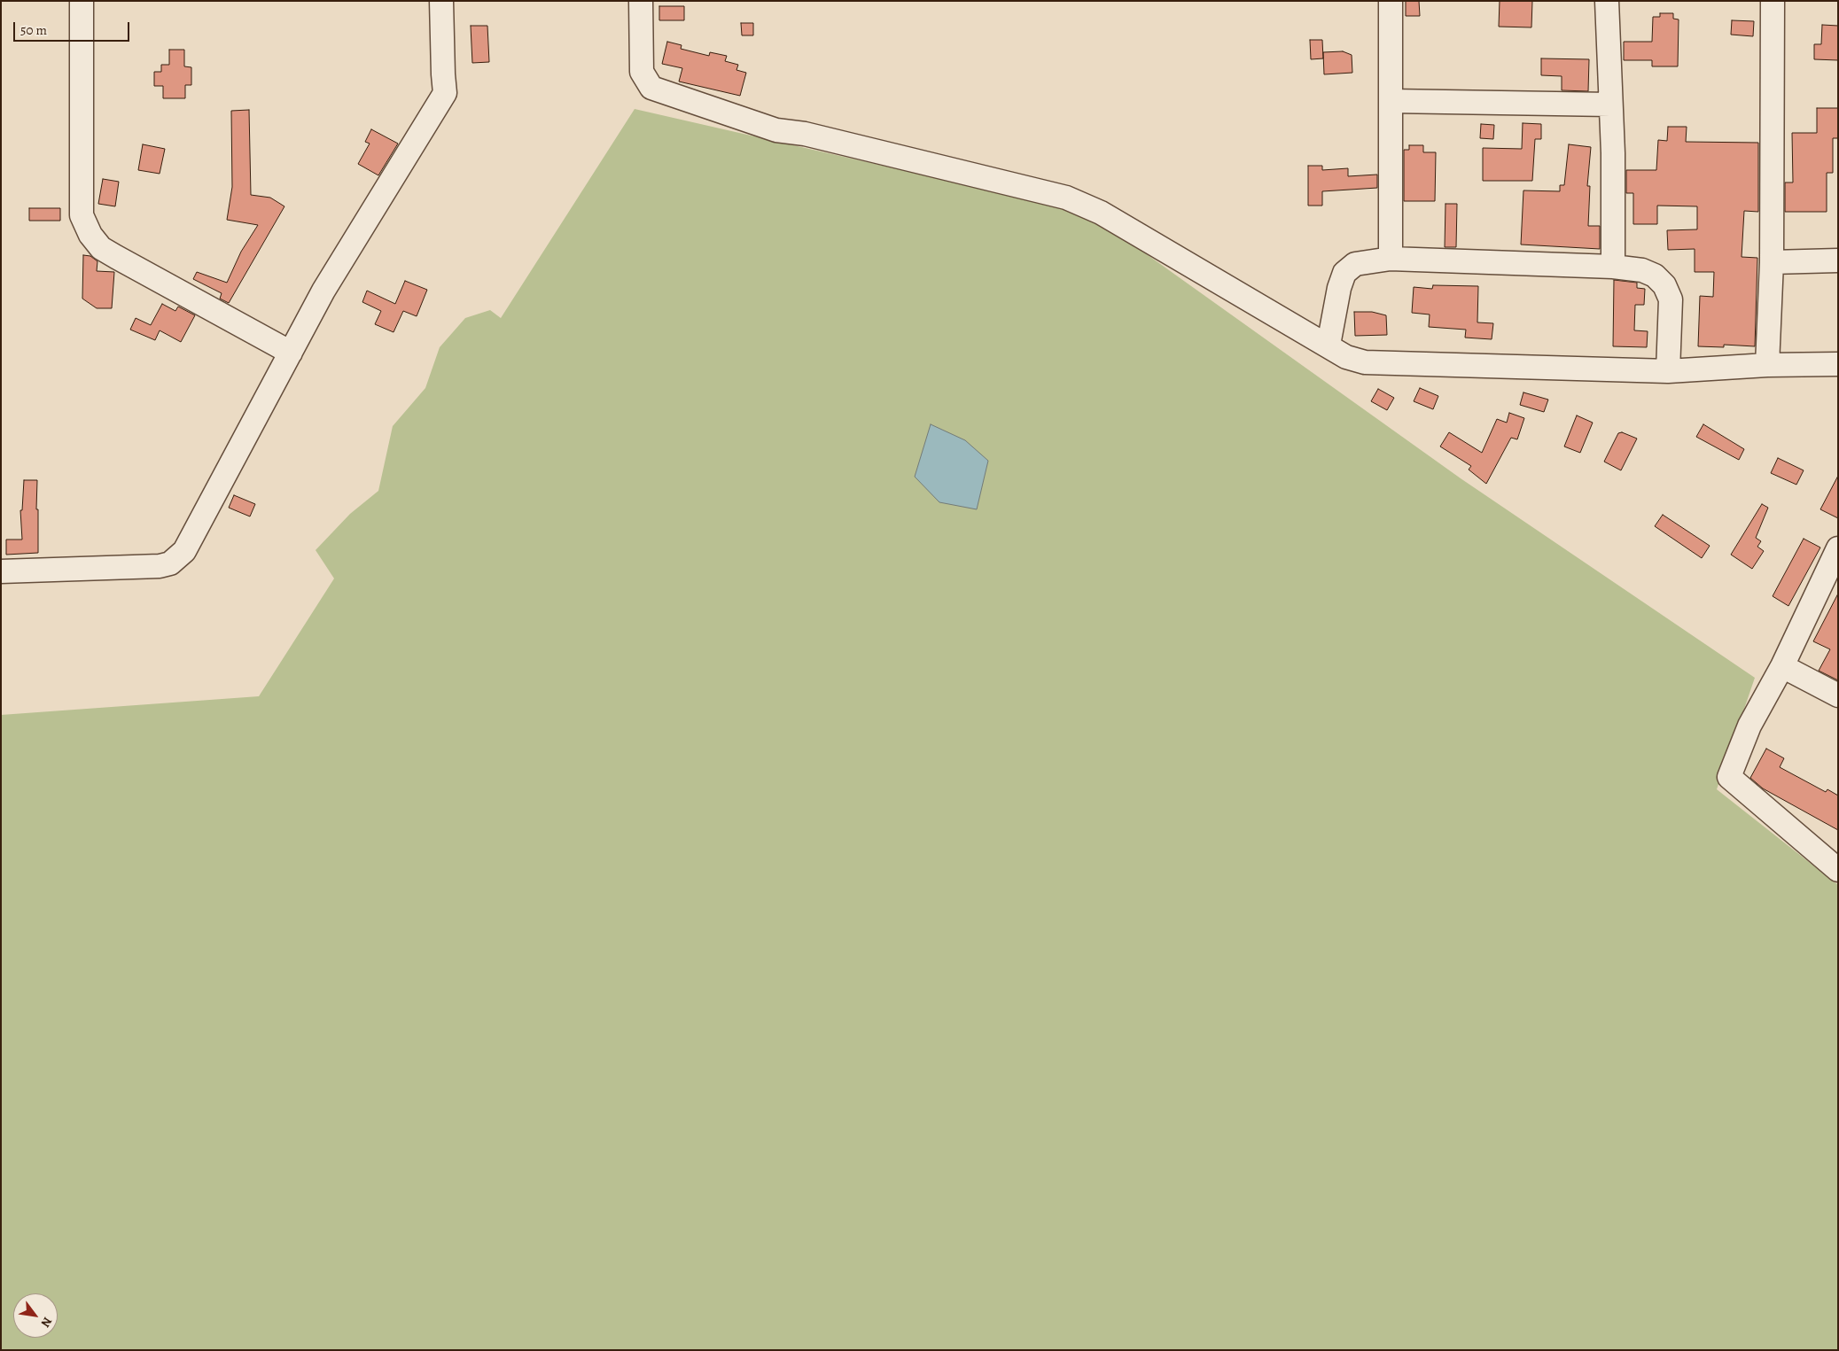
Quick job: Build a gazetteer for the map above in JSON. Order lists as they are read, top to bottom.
{
  "scale_bar": "50 m",
  "north": "bottom right"
}
